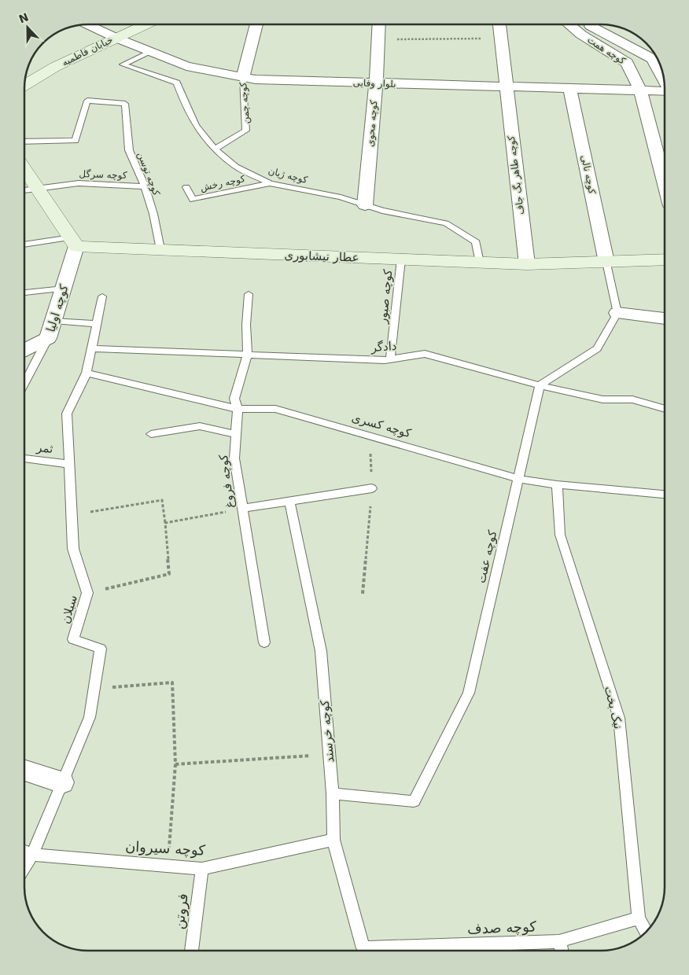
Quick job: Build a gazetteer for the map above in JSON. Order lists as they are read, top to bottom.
{
  "streets": {
    "street": [
      "کوچه همت",
      "خیابان فاطمیه",
      "بلوار وفایی",
      "کوچه چمن",
      "کوچه محوی",
      "کوچه نالی",
      "کوچه طاهر بگ جاف",
      "عطار نیشابوری",
      "کوچه اولیا"
    ],
    "lane": [
      "کوچه توسن",
      "کوچه سرگل",
      "کوچه ژیان",
      "کوچه رخش",
      "کوچه صبور",
      "دادگر",
      "کوچه کسری",
      "ثمر",
      "کوچه فروغ",
      "کوچه عفت",
      "سبلان",
      "نیک بخت",
      "کوچه خرسند",
      "کوچه سیروان",
      "فروتن",
      "کوچه صدف"
    ]
  },
  "crossings": [
    ["کوچه همت", "بلوار وفایی"],
    ["خیابان فاطمیه", "بلوار وفایی"],
    ["بلوار وفایی", "کوچه چمن"],
    ["بلوار وفایی", "کوچه محوی"],
    ["بلوار وفایی", "کوچه نالی"],
    ["بلوار وفایی", "کوچه ژیان"],
    ["بلوار وفایی", "کوچه طاهر بگ جاف"],
    ["کوچه چمن", "کوچه ژیان"],
    ["کوچه محوی", "کوچه ژیان"],
    ["کوچه توسن", "کوچه سرگل"],
    ["کوچه توسن", "عطار نیشابوری"],
    ["کوچه نالی", "عطار نیشابوری"],
    ["کوچه ژیان", "کوچه رخش"],
    ["کوچه ژیان", "عطار نیشابوری"],
    ["کوچه طاهر بگ جاف", "عطار نیشابوری"],
    ["عطار نیشابوری", "کوچه صبور"],
    ["عطار نیشابوری", "کوچه اولیا"],
    ["کوچه صبور", "دادگر"],
    ["دادگر", "کوچه فروغ"],
    ["دادگر", "کوچه عفت"],
    ["دادگر", "سبلان"],
    ["کوچه کسری", "کوچه فروغ"],
    ["کوچه کسری", "کوچه عفت"],
    ["کوچه کسری", "سبلان"],
    ["کوچه کسری", "نیک بخت"],
    ["ثمر", "سبلان"],
    ["کوچه عفت", "کوچه خرسند"],
    ["سبلان", "کوچه سیروان"],
    ["نیک بخت", "کوچه صدف"],
    ["کوچه خرسند", "کوچه سیروان"],
    ["کوچه سیروان", "فروتن"]
  ],
  "north": "top"
}
